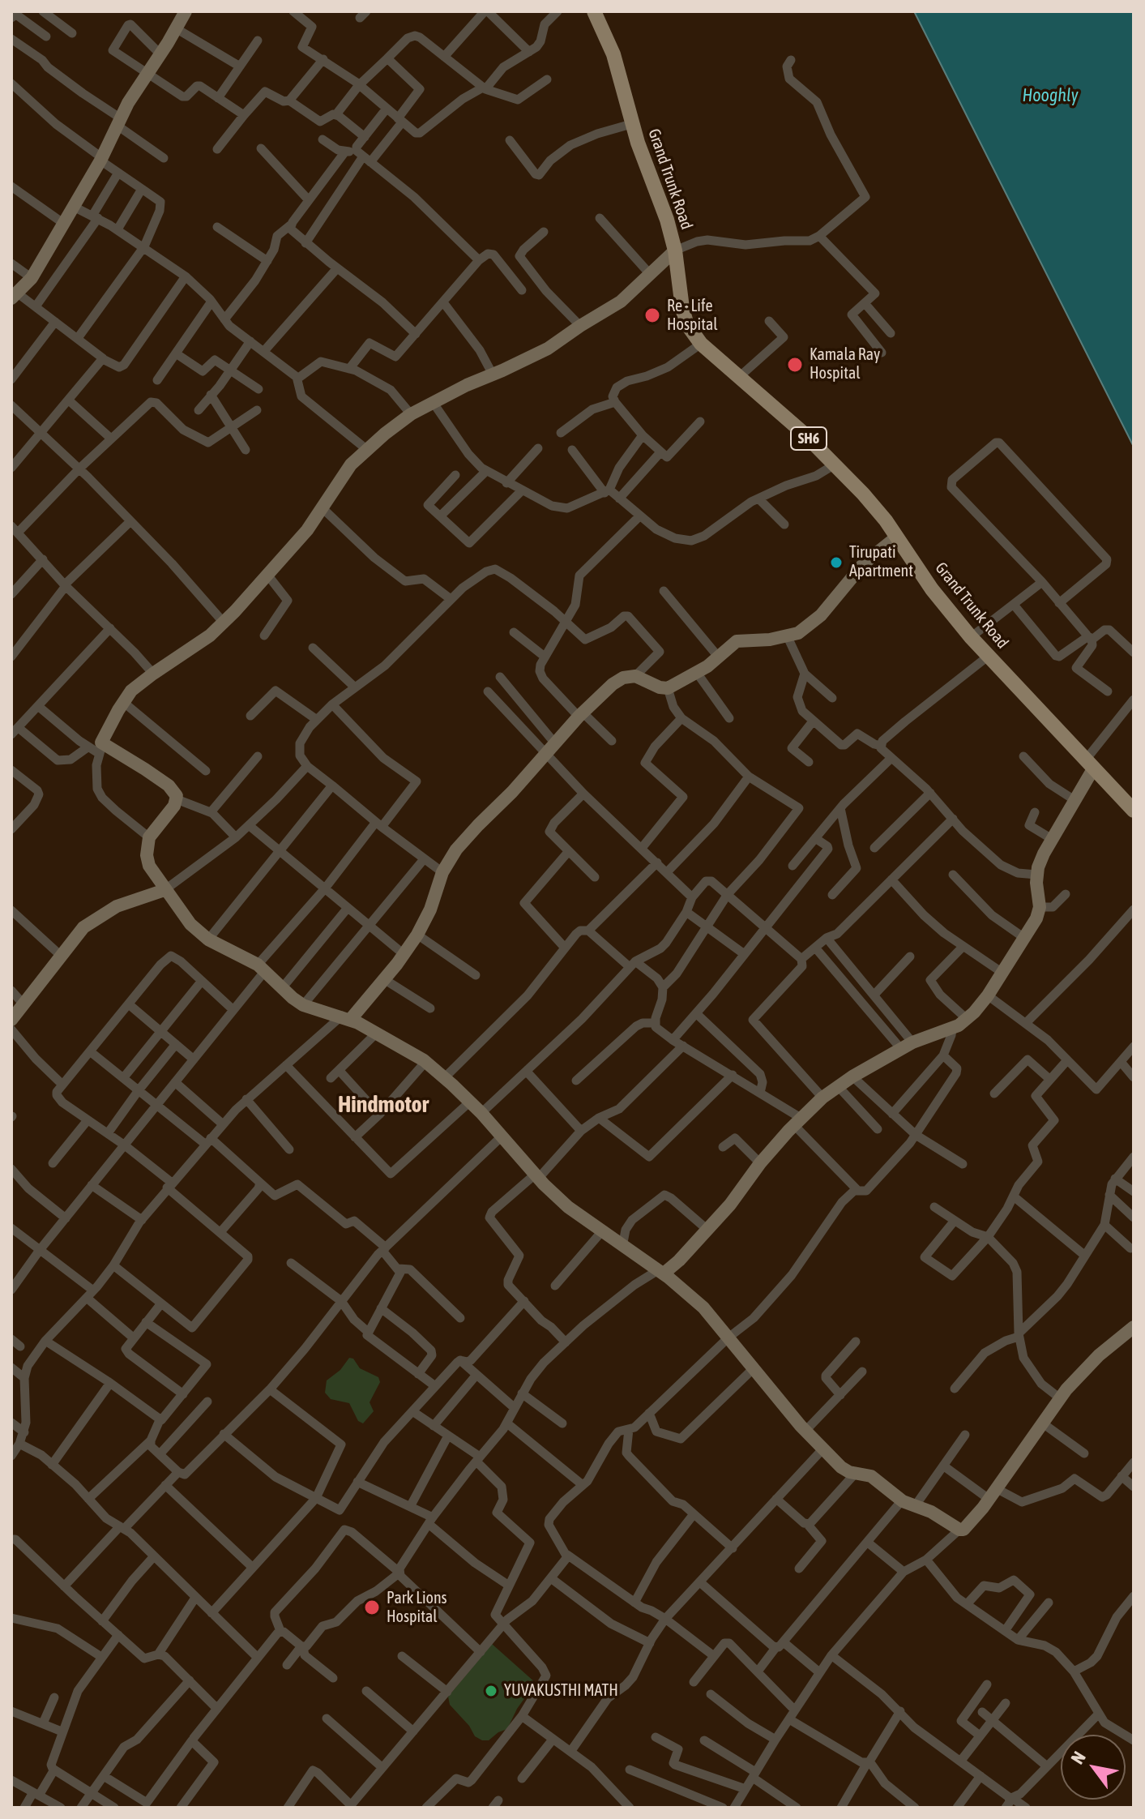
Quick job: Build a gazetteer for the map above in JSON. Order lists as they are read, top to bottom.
{
  "streets": {
    "main road": ["Grand Trunk Road", "SH6"]
  },
  "districts": ["Hindmotor"],
  "water": ["Hooghly"],
  "places": [
    "Re - Life Hospital",
    "Kamala Ray Hospital",
    "Tirupati Apartment",
    "Park Lions Hospital",
    "YUVAKUSTHI MATH"
  ],
  "north": "top left"
}
